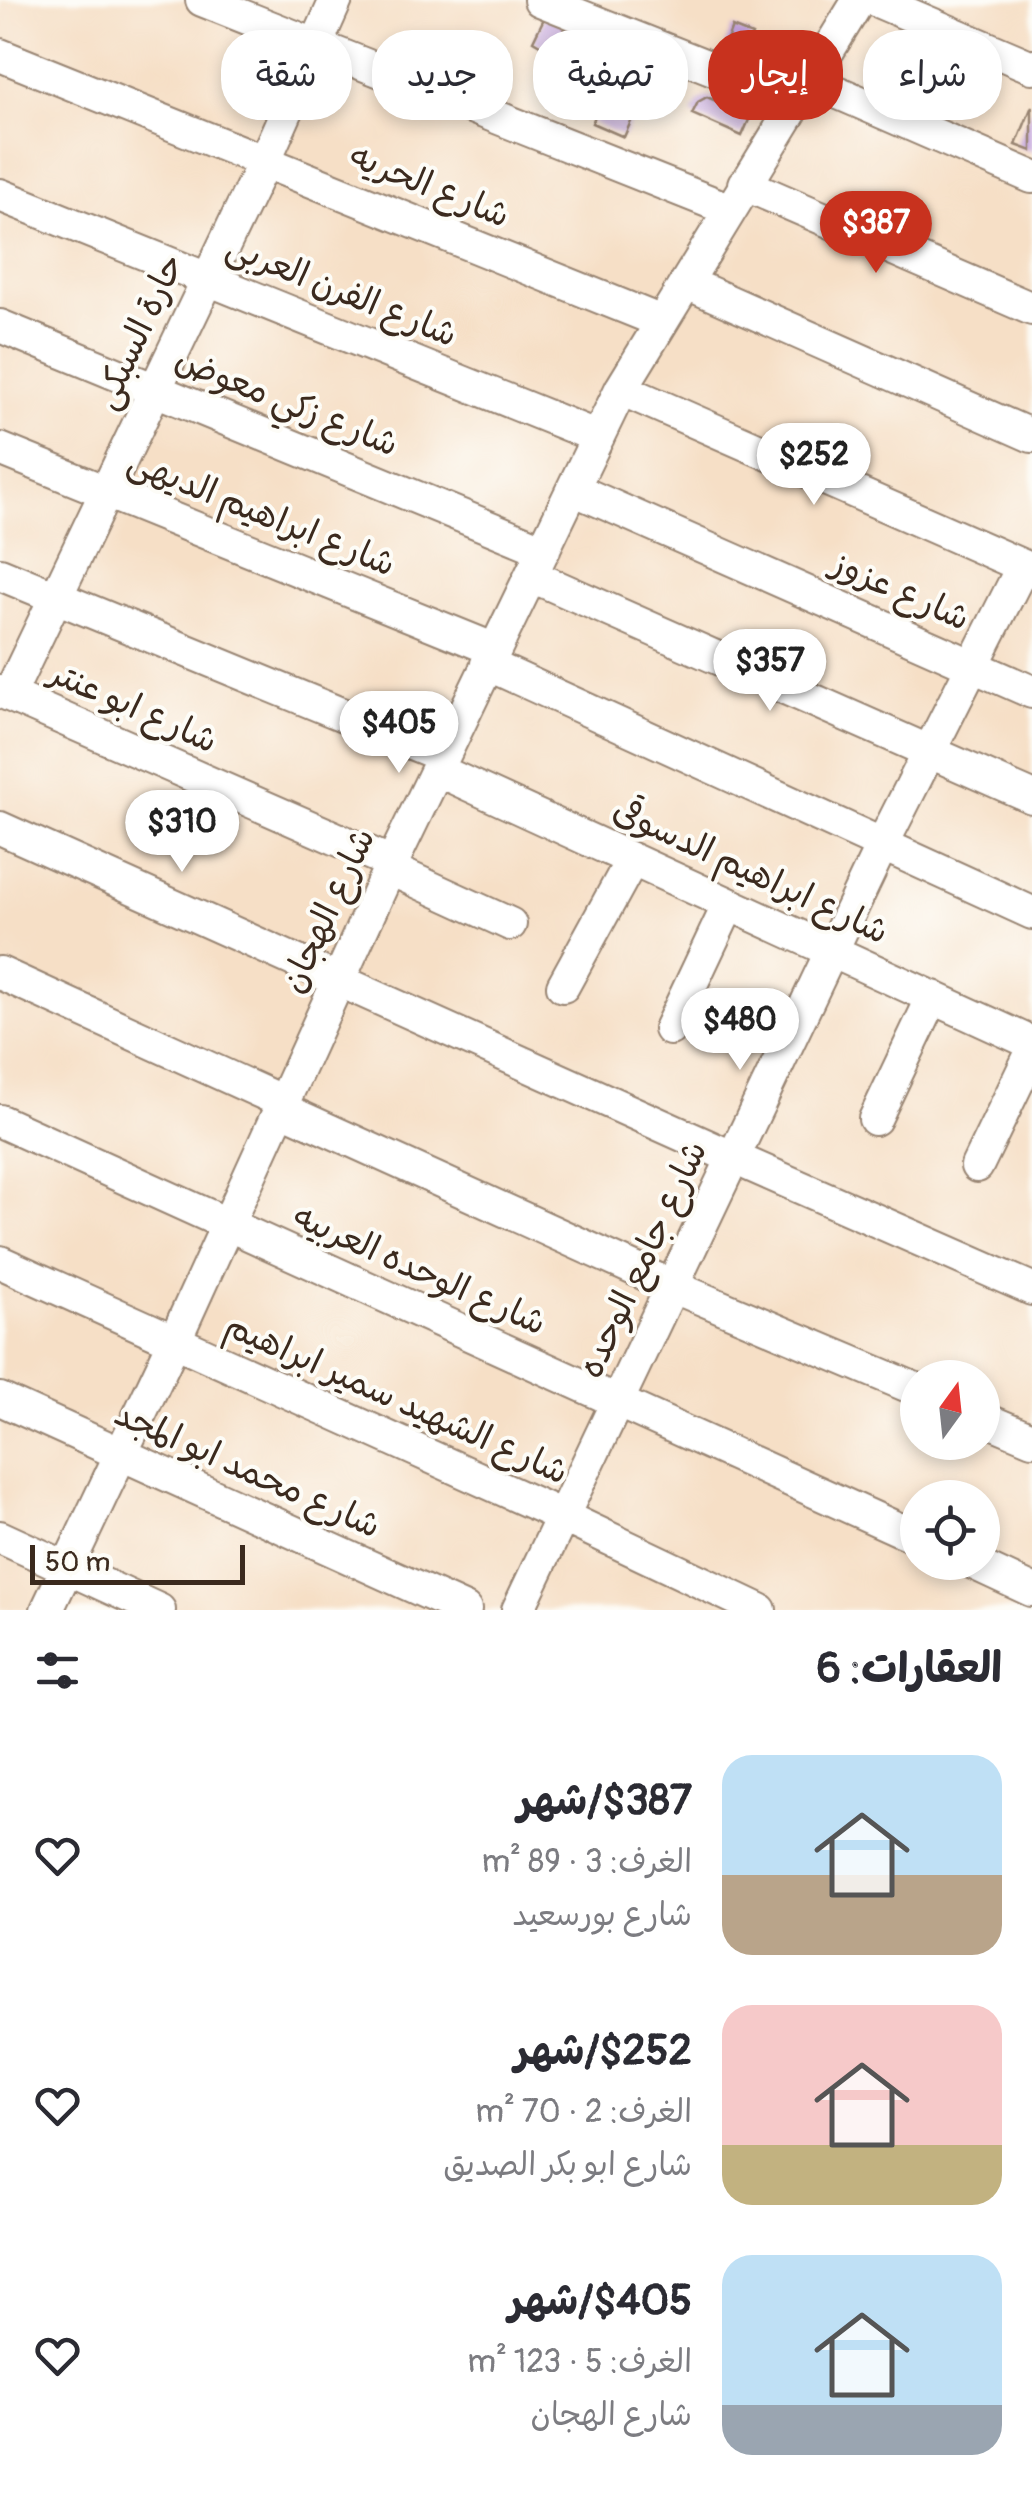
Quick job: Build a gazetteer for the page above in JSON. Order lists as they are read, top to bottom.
{
  "streets": {
    "street": [
      "شارع الحريه",
      "شارع الفرن العربى",
      "حارة السبكى",
      "شارع زكي معوض",
      "شارع ابراهيم الديهى",
      "شارع عزوز",
      "شارع ابو عنتر",
      "شارع ابراهيم الدسوقى",
      "شارع الهجان",
      "شارع جامع الوحده",
      "شارع الوحده العربيه",
      "شارع الشهيد سمير ابراهيم",
      "شارع محمد ابو المجد"
    ]
  },
  "crossings": [
    ["شارع الحريه", "حارة السبكى"],
    ["شارع الحريه", "شارع الهجان"],
    ["شارع الفرن العربى", "حارة السبكى"],
    ["شارع الفرن العربى", "شارع الهجان"],
    ["حارة السبكى", "شارع زكي معوض"],
    ["حارة السبكى", "شارع ابراهيم الديهى"],
    ["حارة السبكى", "شارع ابو عنتر"],
    ["حارة السبكى", "شارع ابراهيم الدسوقى"],
    ["شارع زكي معوض", "شارع الهجان"],
    ["شارع زكي معوض", "شارع جامع الوحده"],
    ["شارع ابراهيم الديهى", "شارع الهجان"],
    ["شارع ابراهيم الديهى", "شارع جامع الوحده"],
    ["شارع عزوز", "شارع الهجان"],
    ["شارع عزوز", "شارع جامع الوحده"],
    ["شارع ابو عنتر", "شارع الهجان"],
    ["شارع ابراهيم الدسوقى", "شارع الهجان"],
    ["شارع ابراهيم الدسوقى", "شارع جامع الوحده"],
    ["شارع الهجان", "شارع الوحده العربيه"],
    ["شارع الهجان", "شارع الشهيد سمير ابراهيم"],
    ["شارع الهجان", "شارع محمد ابو المجد"],
    ["شارع جامع الوحده", "شارع الوحده العربيه"],
    ["شارع جامع الوحده", "شارع الشهيد سمير ابراهيم"]
  ],
  "scale_bar": "50 m",
  "north": "top",
  "page": {
    "chip": [
      "شراء",
      "إيجار",
      "تصفية",
      "جديد",
      "شقة"
    ],
    "price": [
      "$387",
      "$252",
      "$357",
      "$405",
      "$310",
      "$480"
    ],
    "scale": "50 m",
    "heading": "العقارات: 6",
    "list": [
      {
        "name": "$387/شهر",
        "note": "الغرف: 3 · 89 m² · شارع بورسعيد"
      },
      {
        "name": "$252/شهر",
        "note": "الغرف: 2 · 70 m² · شارع ابو بكر الصديق"
      },
      {
        "name": "$405/شهر",
        "note": "الغرف: 5 · 123 m² · شارع الهجان"
      }
    ]
  }
}
